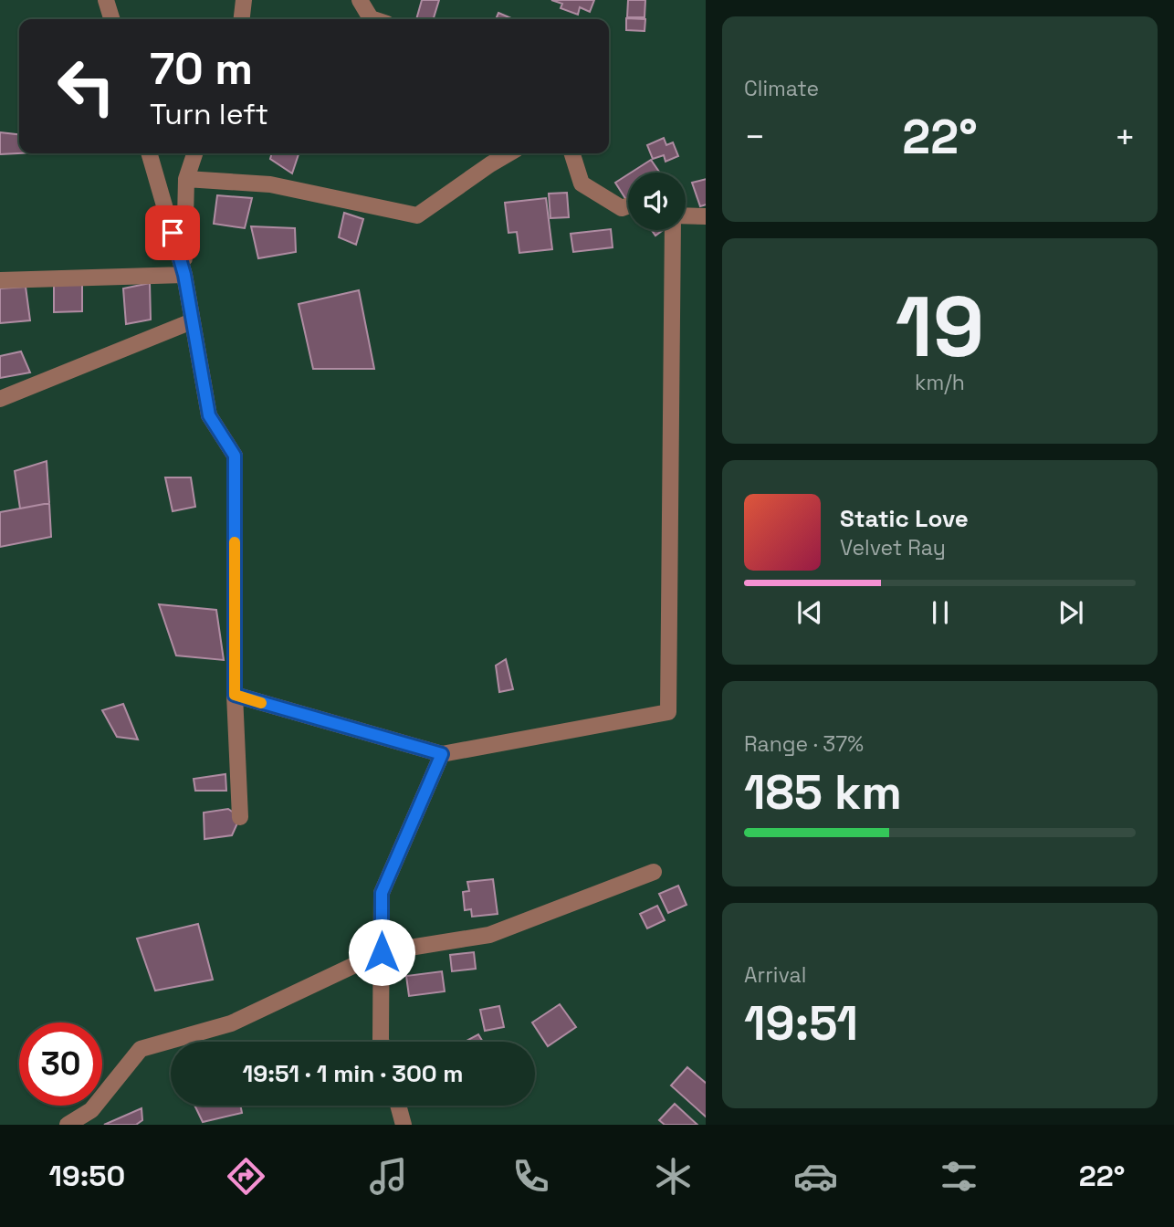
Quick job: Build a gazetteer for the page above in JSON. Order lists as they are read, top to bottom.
{
  "page": {
    "tile": [
      "Climate",
      ["19", "km/h"],
      ["Range · 37%", "185 km"],
      ["Arrival", "19:51"]
    ],
    "turn": ["70 m", "Turn left"],
    "heat": ["−", "22°", "+"],
    "song": ["Static Love", "Velvet Ray"],
    "limit": "30",
    "trip": "19:51 · 1 min · 300 m",
    "tabs": ["19:50", "22°"]
  }
}
